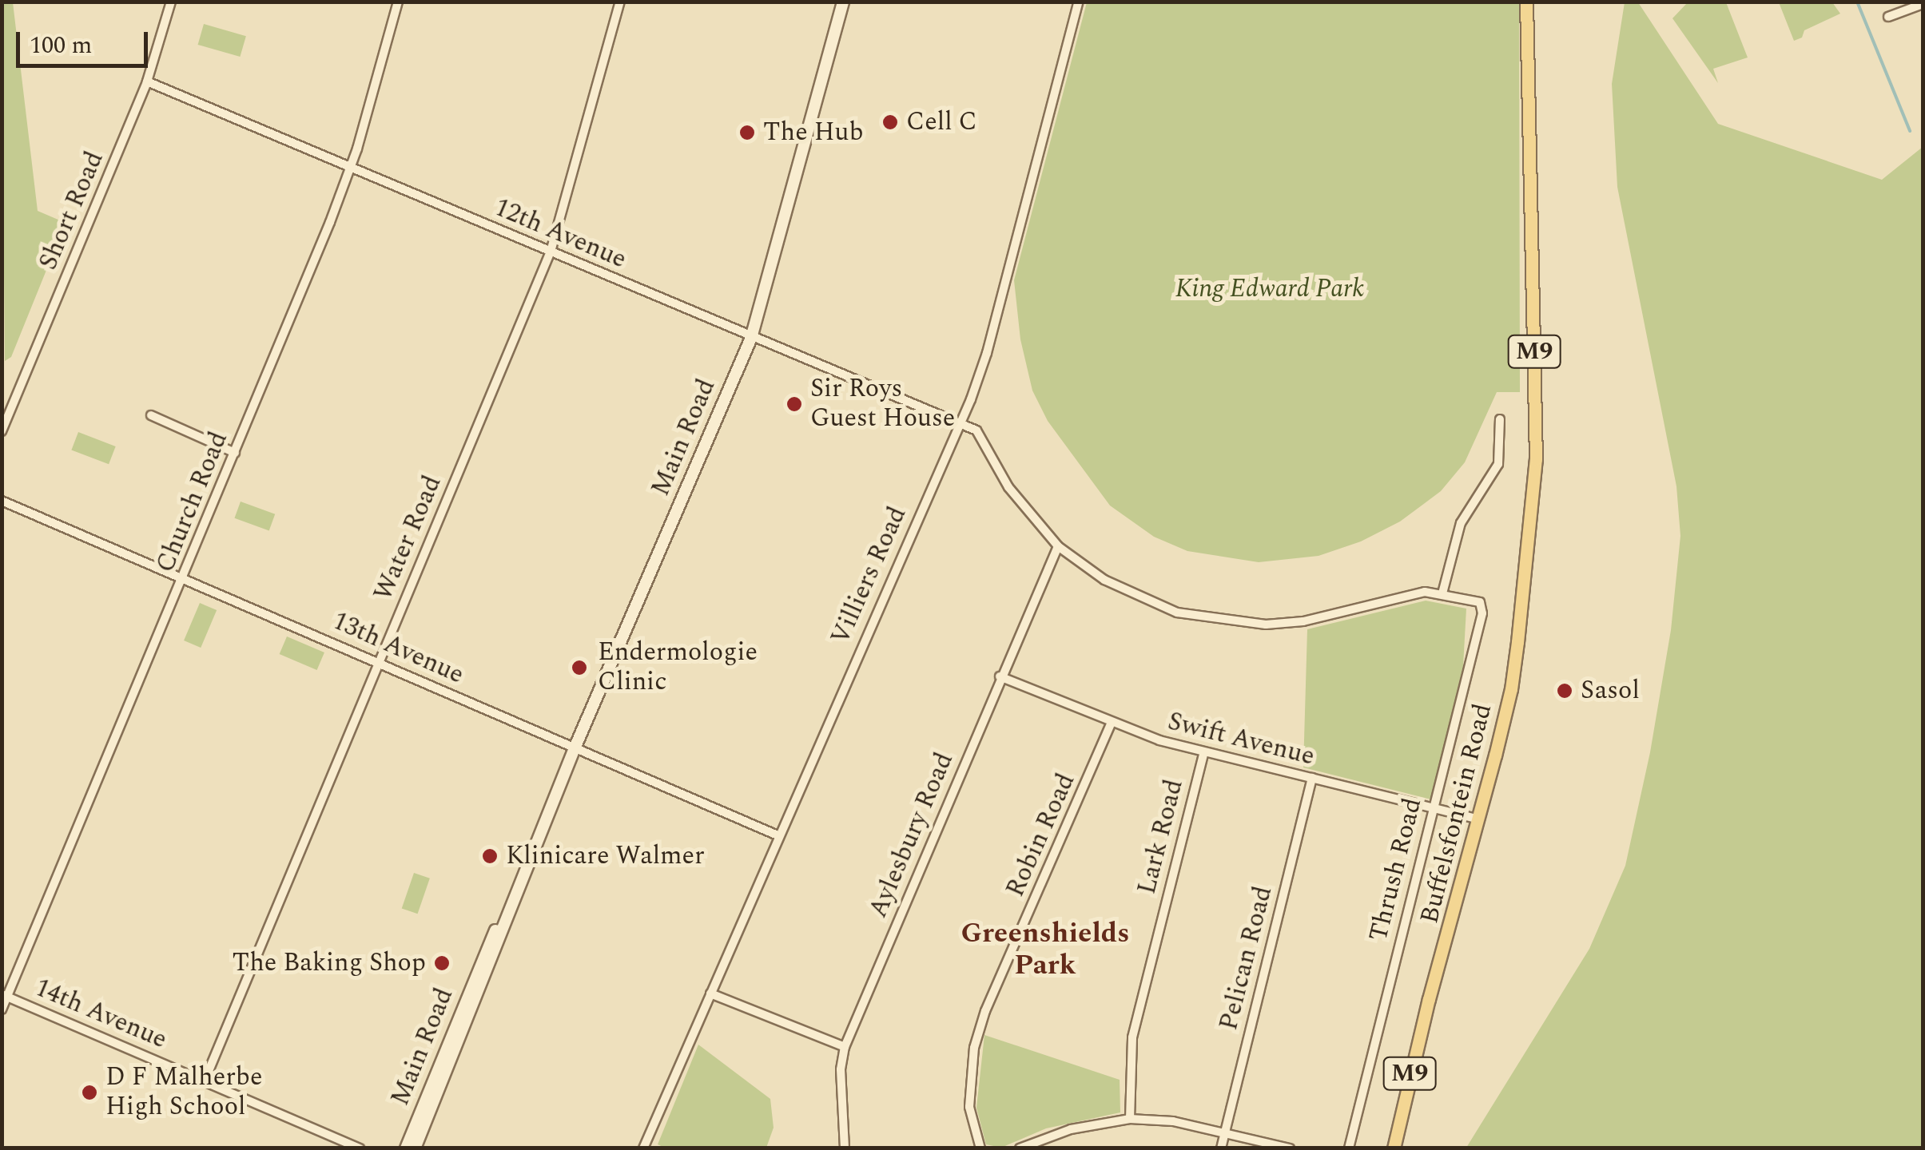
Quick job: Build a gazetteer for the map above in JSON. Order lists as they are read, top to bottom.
{
  "streets": {
    "main road": ["M9", "Main Road", "Buffelsfontein Road"],
    "street": [
      "Short Road",
      "12th Avenue",
      "Church Road",
      "Water Road",
      "Villiers Road",
      "13th Avenue",
      "Swift Avenue",
      "Aylesbury Road",
      "Robin Road",
      "Lark Road",
      "Thrush Road",
      "Pelican Road",
      "14th Avenue"
    ]
  },
  "crossings": [
    ["Short Road", "12th Avenue"],
    ["12th Avenue", "Main Road"],
    ["12th Avenue", "Church Road"],
    ["12th Avenue", "Water Road"],
    ["12th Avenue", "Villiers Road"],
    ["12th Avenue", "Aylesbury Road"],
    ["12th Avenue", "Thrush Road"],
    ["Main Road", "13th Avenue"],
    ["Church Road", "13th Avenue"],
    ["Church Road", "14th Avenue"],
    ["Water Road", "13th Avenue"],
    ["Water Road", "14th Avenue"],
    ["Villiers Road", "13th Avenue"],
    ["Swift Avenue", "Buffelsfontein Road"],
    ["Swift Avenue", "Aylesbury Road"],
    ["Swift Avenue", "Robin Road"],
    ["Swift Avenue", "Lark Road"],
    ["Swift Avenue", "Thrush Road"],
    ["Swift Avenue", "Pelican Road"]
  ],
  "districts": ["Greenshields Park"],
  "parks": ["King Edward Park"],
  "places": [
    "Cell C",
    "The Hub",
    "Sir Roys Guest House",
    "Endermologie Clinic",
    "Sasol",
    "Klinicare Walmer",
    "The Baking Shop",
    "D F Malherbe High School"
  ],
  "scale_bar": "100 m"
}
